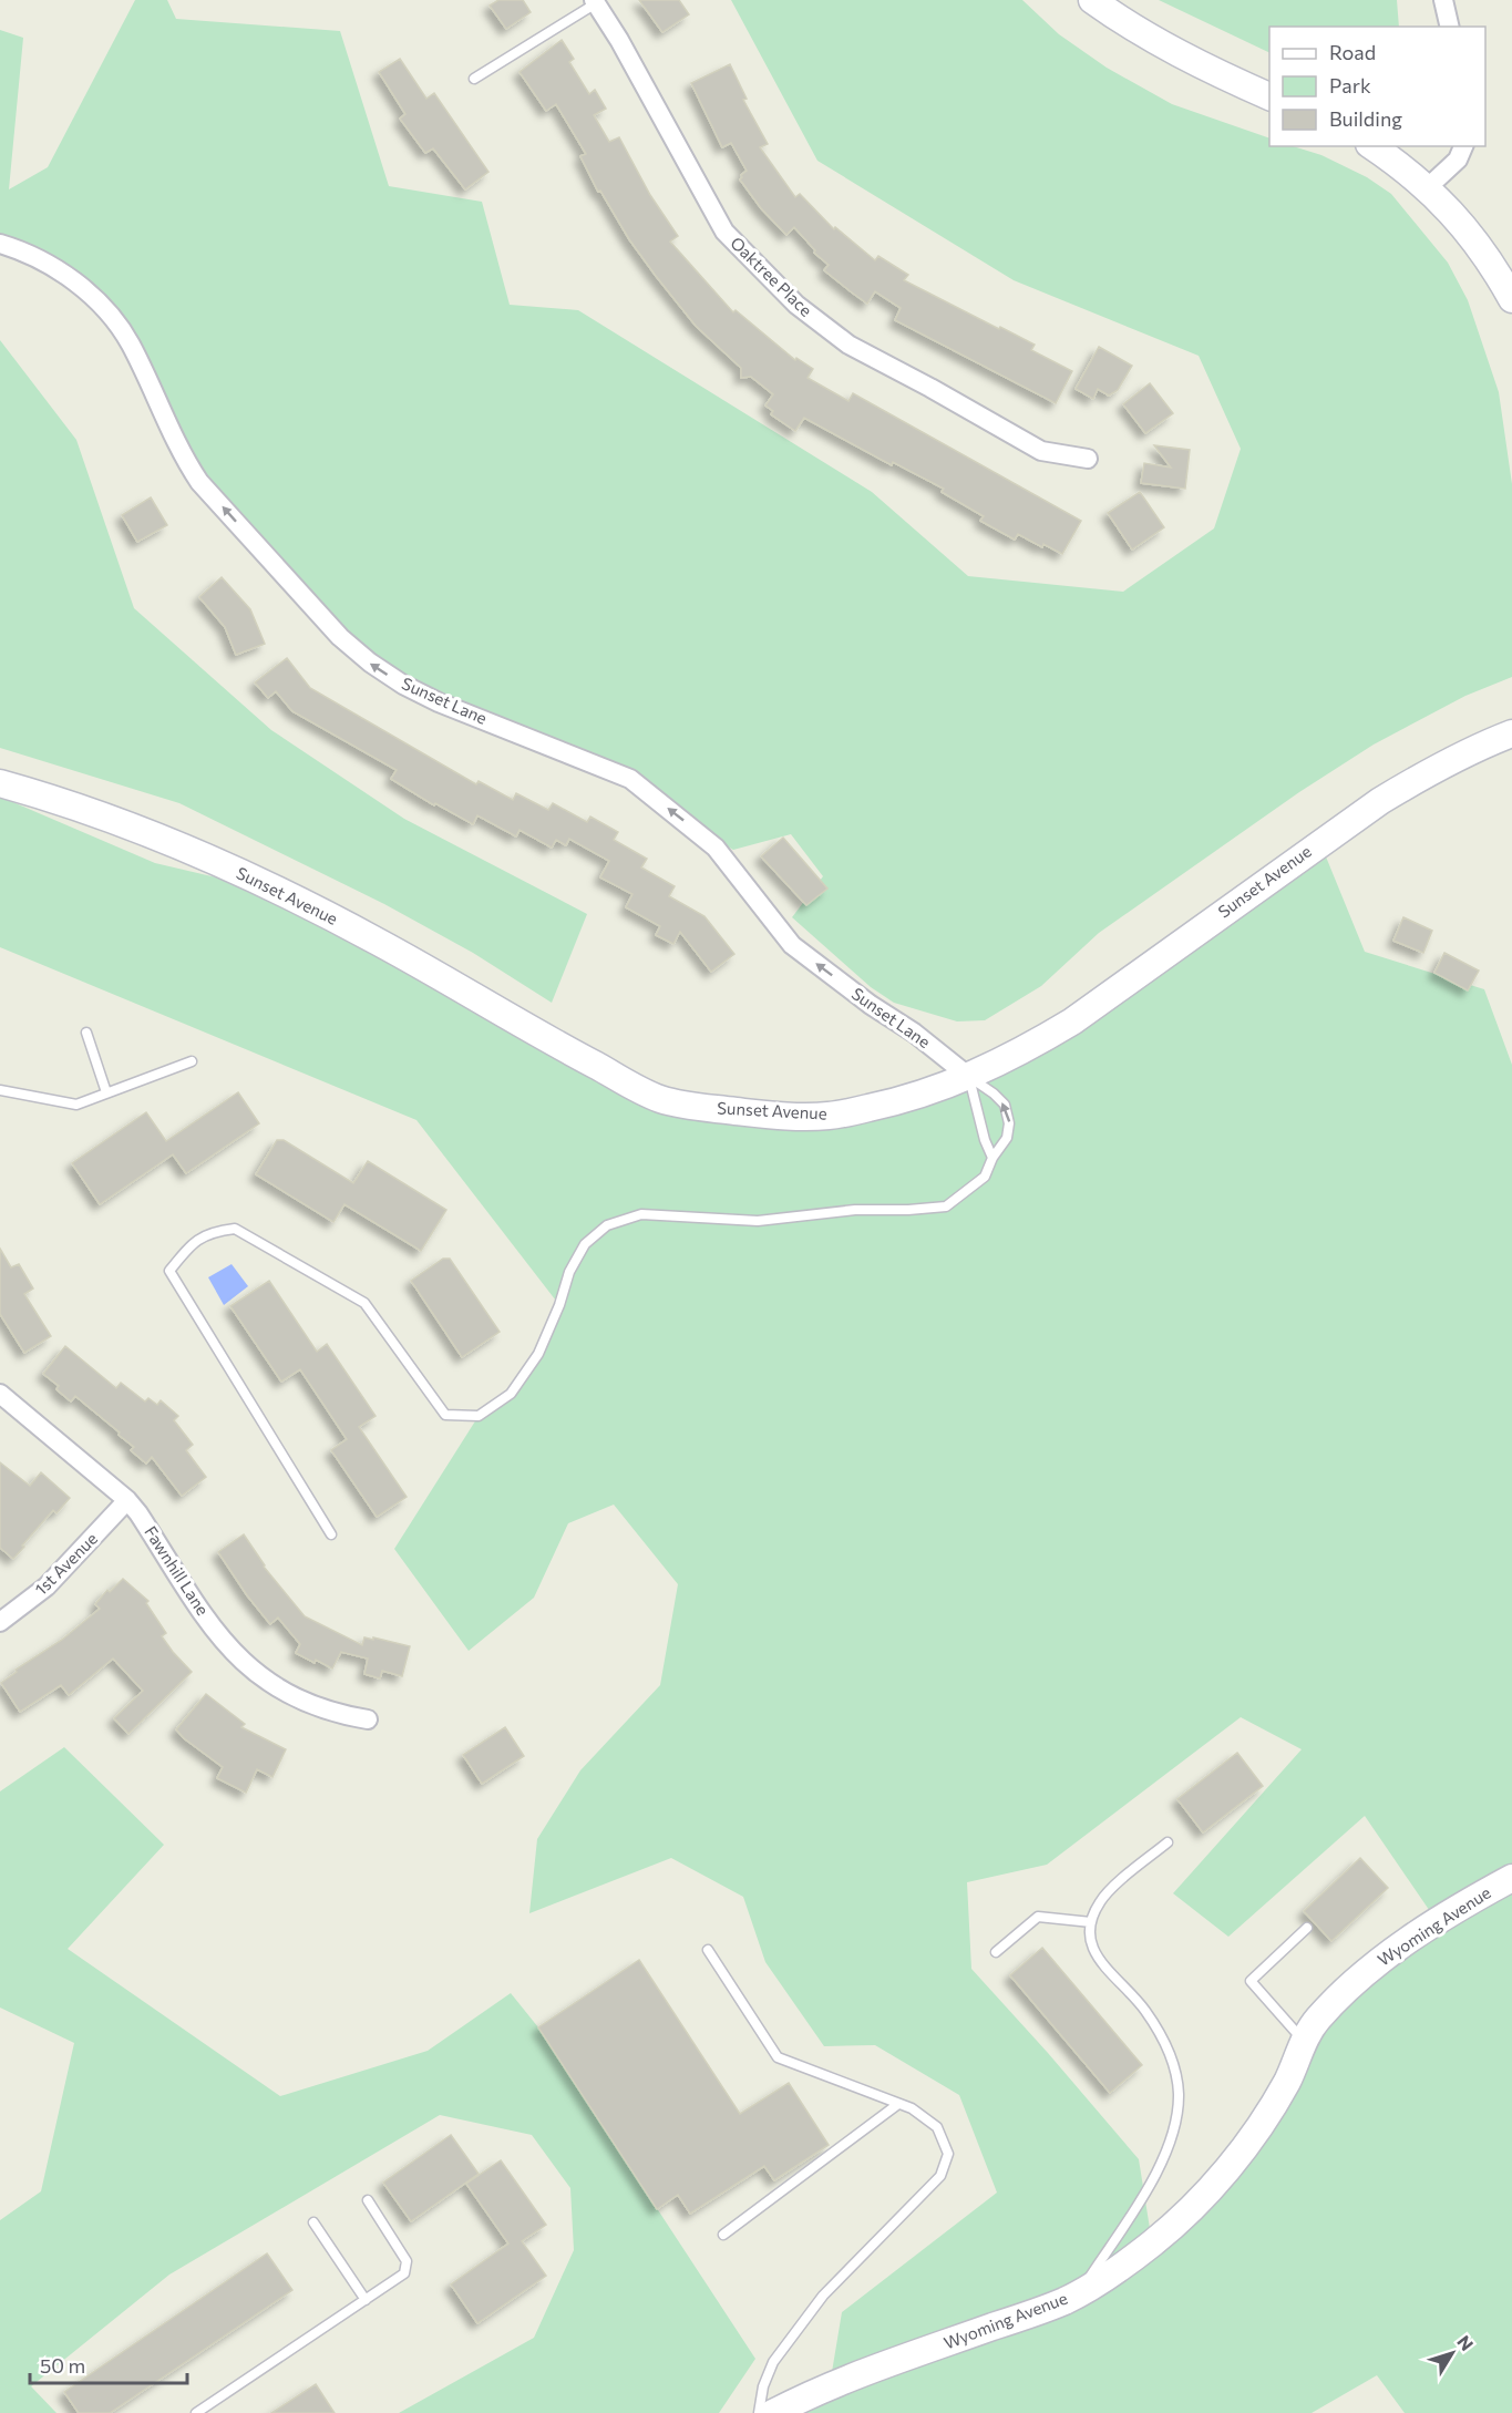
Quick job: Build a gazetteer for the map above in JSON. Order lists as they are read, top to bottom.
{
  "streets": {
    "street": [
      "Oaktree Place",
      "Sunset Lane",
      "Sunset Avenue",
      "1st Avenue",
      "Fawnhill Lane",
      "Wyoming Avenue"
    ]
  },
  "crossings": [
    ["Sunset Lane", "Sunset Avenue"],
    ["1st Avenue", "Fawnhill Lane"]
  ],
  "one_way": ["Sunset Lane"],
  "legend": ["Road", "Park", "Building"],
  "scale_bar": "50 m",
  "north": "top right"
}
